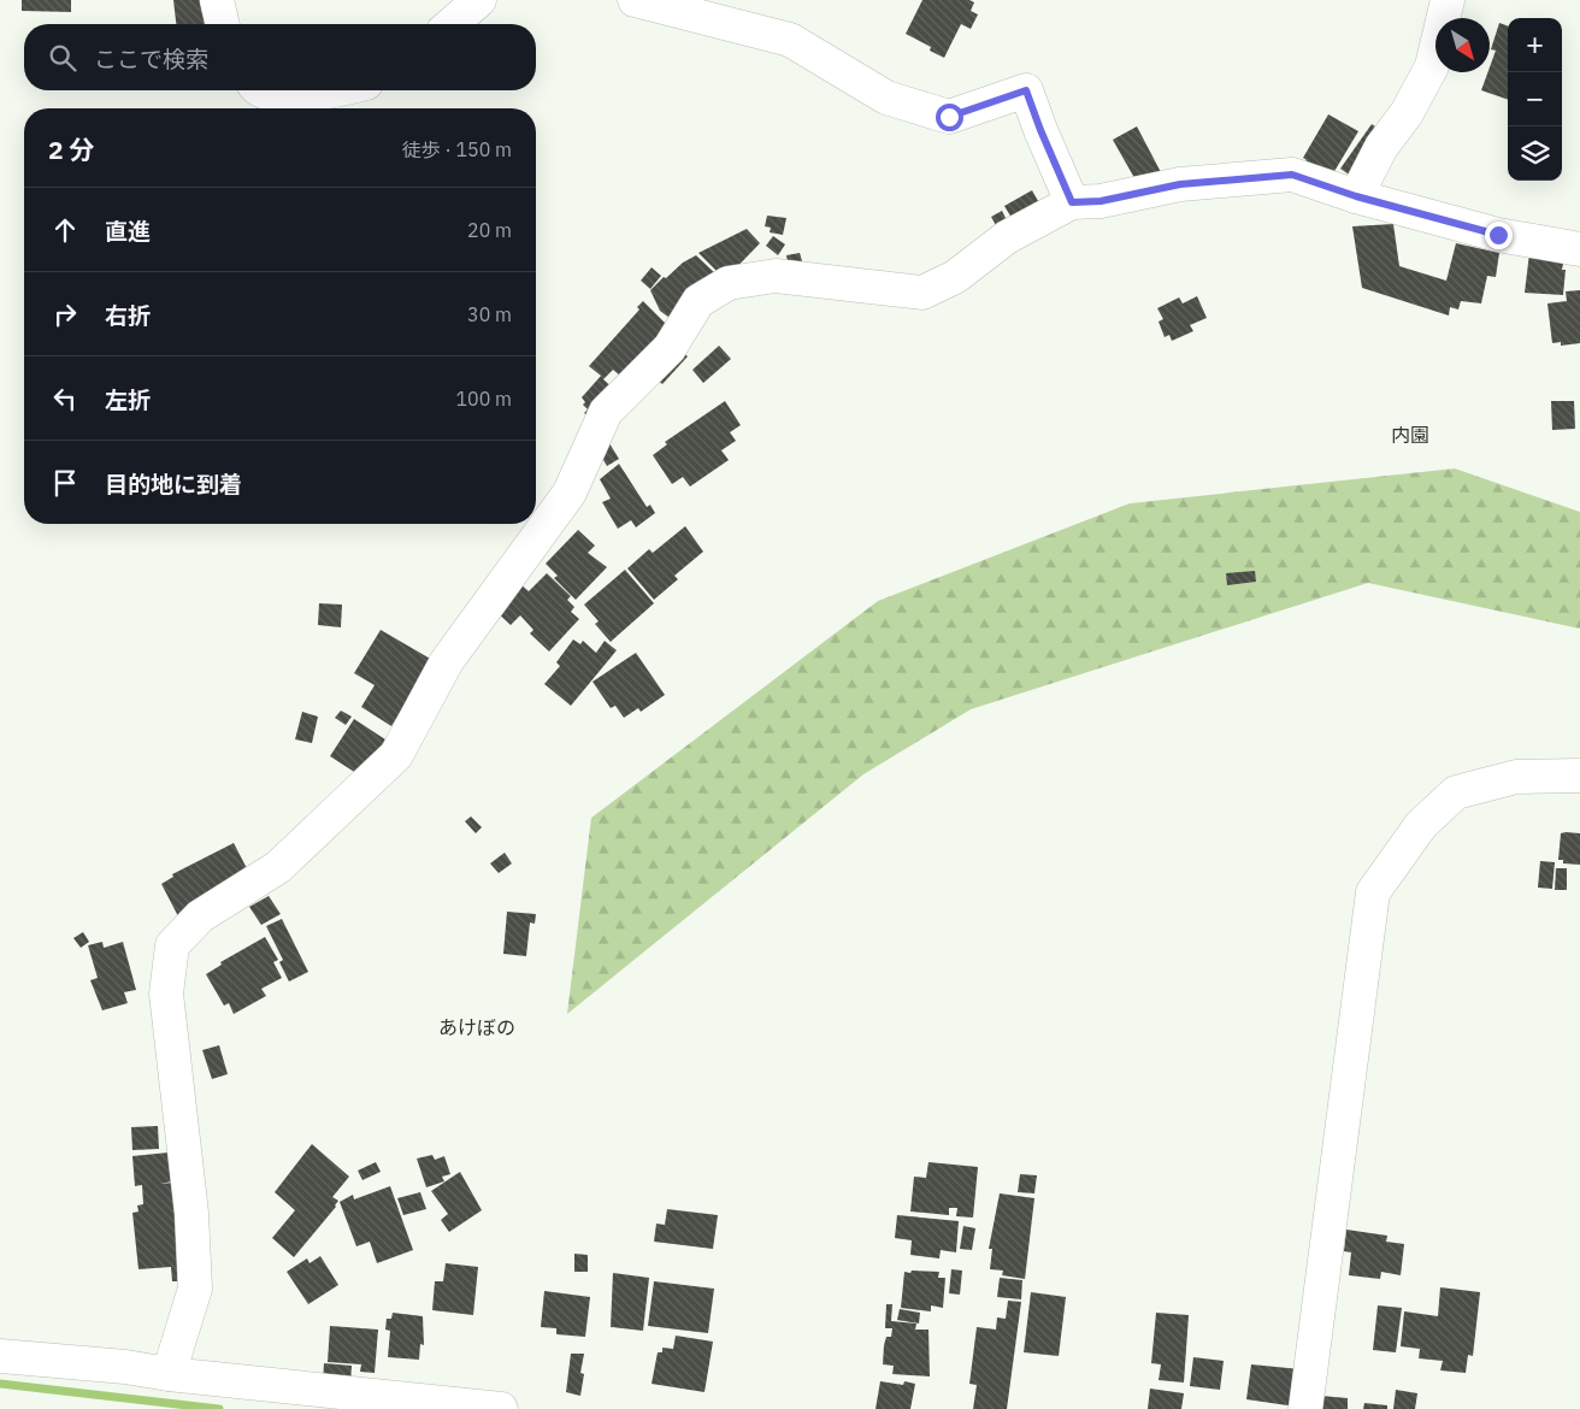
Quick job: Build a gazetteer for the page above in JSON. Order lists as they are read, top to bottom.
{
  "districts": ["内園", "あけぼの"],
  "north": "bottom right",
  "page": {
    "map_buttons": ["+", "−"],
    "search": "ここで検索",
    "heading": ["2 分", "徒歩 · 150 m"],
    "list": [
      ["直進", "20 m"],
      ["右折", "30 m"],
      ["左折", "100 m"],
      "目的地に到着"
    ]
  }
}
